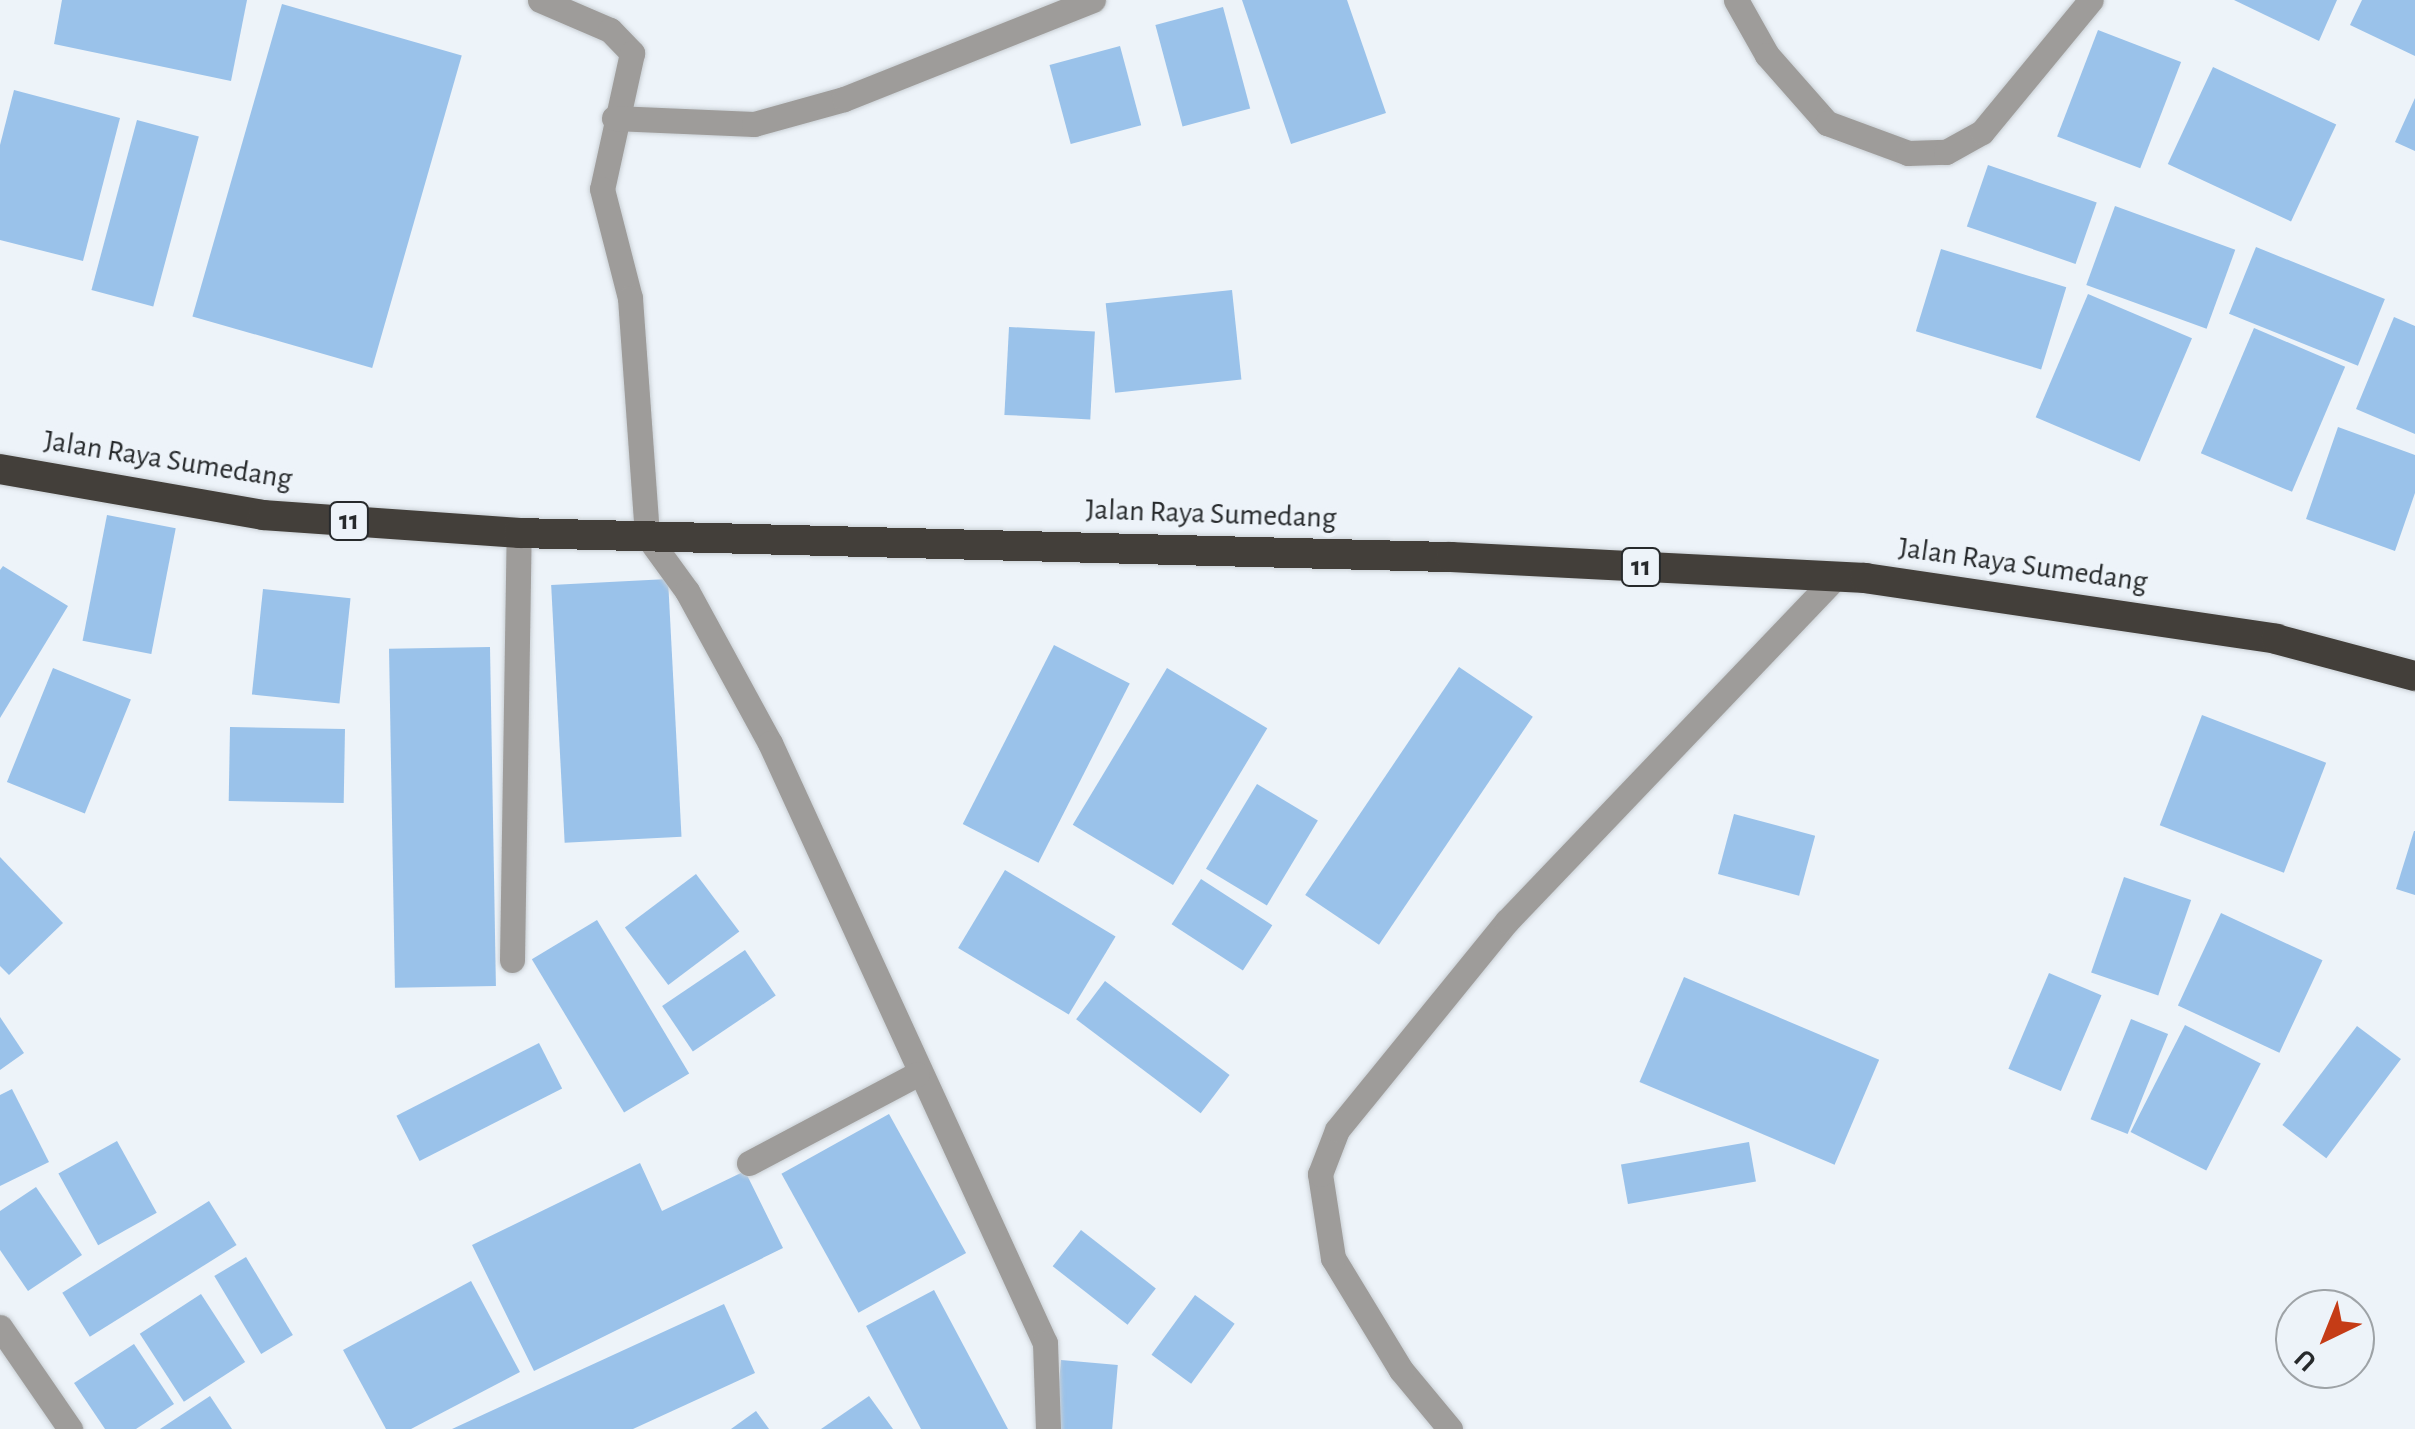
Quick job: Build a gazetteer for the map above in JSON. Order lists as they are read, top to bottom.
{
  "streets": {
    "highway": ["Jalan Raya Sumedang", "11"]
  },
  "north": "bottom left"
}
